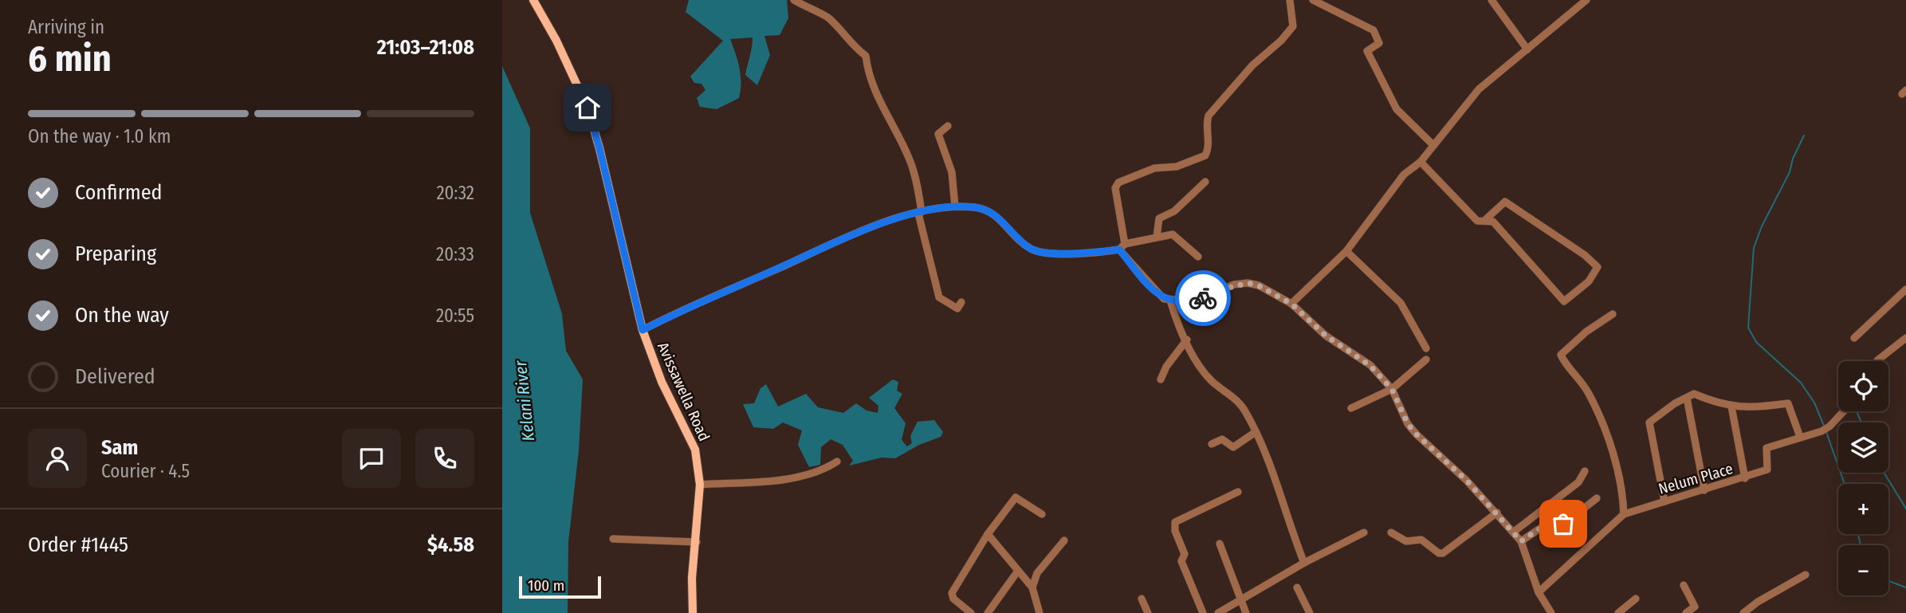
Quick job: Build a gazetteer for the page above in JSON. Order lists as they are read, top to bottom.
{
  "streets": {
    "main road": ["Avissawella Road"],
    "street": ["Nelum Place"]
  },
  "water": ["Kelani River"],
  "scale_bar": "100 m",
  "page": {
    "heading": ["6 min", "Arriving in", "21:03–21:08"],
    "panel": [
      "Sam",
      "Courier · 4.5",
      "Order #1445",
      "$4.58"
    ],
    "bar": "On the way · 1.0 km",
    "list": [
      ["Confirmed", "20:32"],
      ["Preparing", "20:33"],
      ["On the way", "20:55"],
      "Delivered"
    ],
    "map_buttons": ["+", "−"],
    "scale": "100 m"
  }
}
